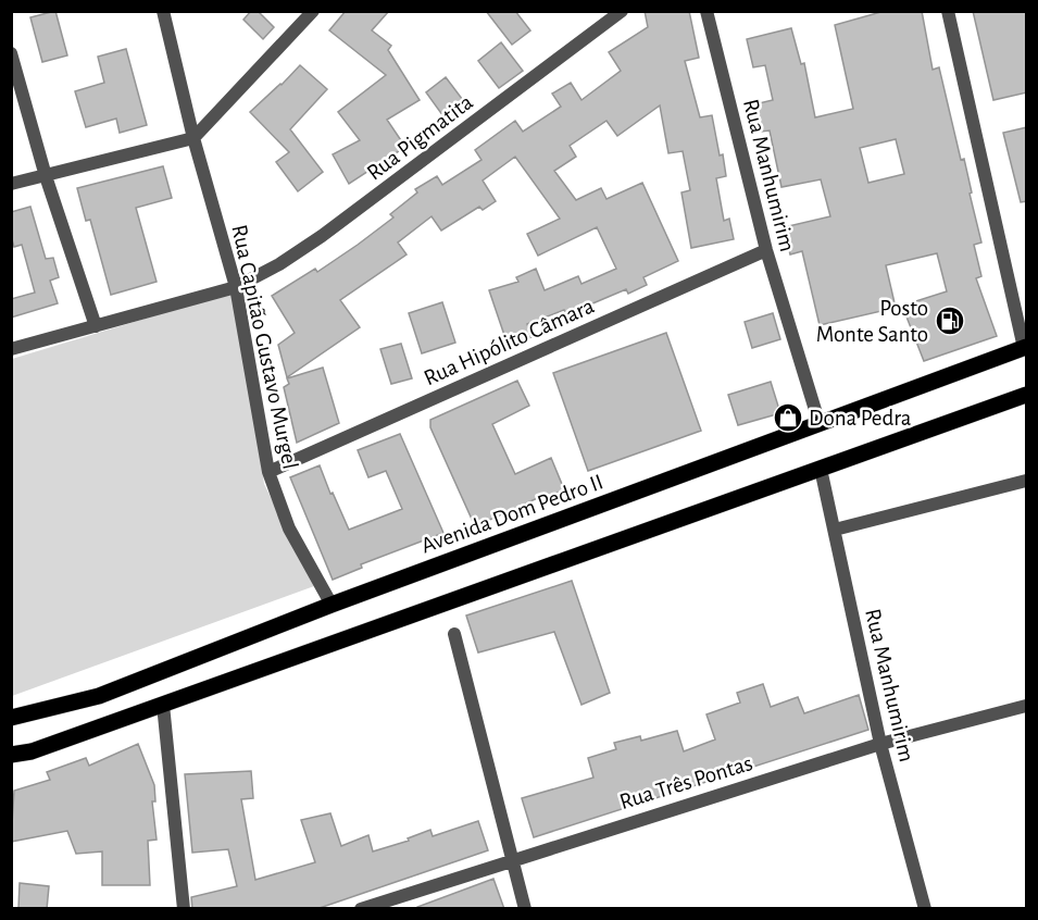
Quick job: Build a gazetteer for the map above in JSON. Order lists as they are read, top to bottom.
{
  "streets": {
    "main road": ["Avenida Dom Pedro II"],
    "street": [
      "Rua Pigmatita",
      "Rua Manhumirim",
      "Rua Hipólito Câmara",
      "Rua Capitão Gustavo Murgel",
      "Rua Três Pontas"
    ]
  },
  "crossings": [
    ["Rua Pigmatita", "Rua Capitão Gustavo Murgel"],
    ["Rua Manhumirim", "Rua Hipólito Câmara"],
    ["Rua Manhumirim", "Avenida Dom Pedro II"],
    ["Rua Manhumirim", "Rua Três Pontas"],
    ["Rua Hipólito Câmara", "Rua Capitão Gustavo Murgel"],
    ["Rua Capitão Gustavo Murgel", "Avenida Dom Pedro II"]
  ],
  "places": {
    "fuel station": ["Posto Monte Santo"],
    "shop": ["Dona Pedra"]
  }
}
